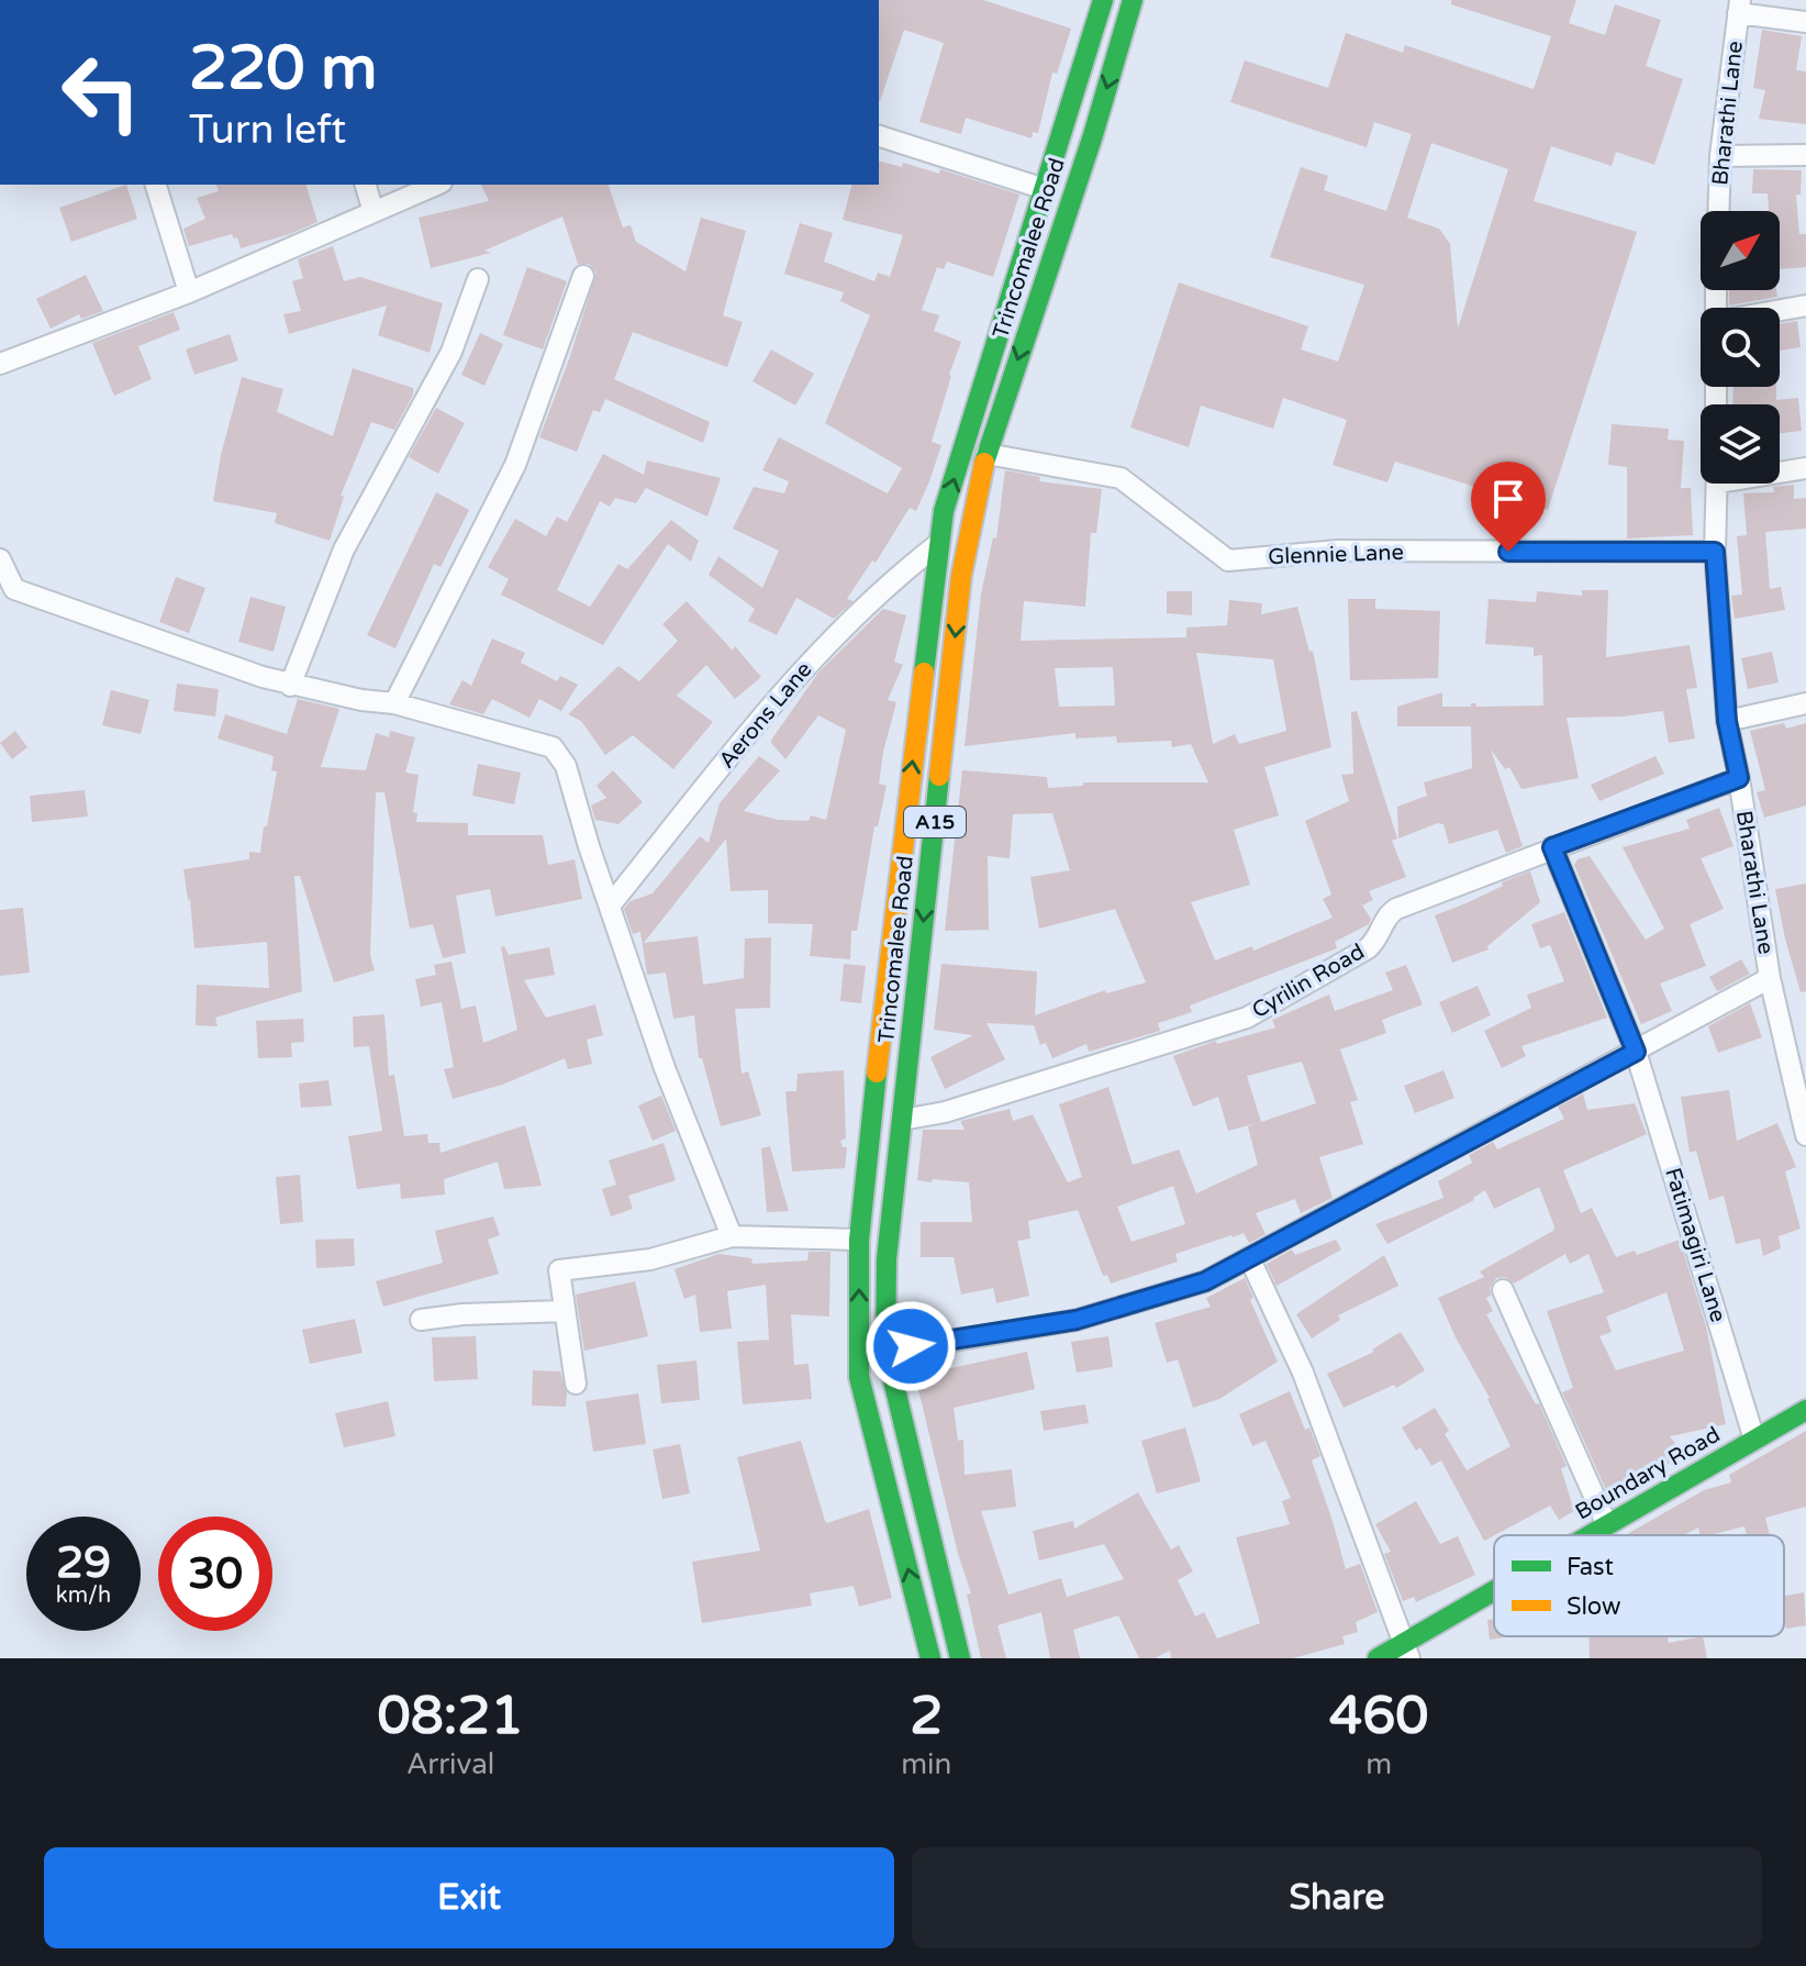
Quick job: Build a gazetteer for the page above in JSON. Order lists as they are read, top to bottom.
{
  "streets": {
    "main road": ["Trincomalee Road", "A15", "Boundary Road"],
    "street": [
      "Bharathi Lane",
      "Glennie Lane",
      "Aerons Lane",
      "Cyrilin Road",
      "Fatimagiri Lane"
    ]
  },
  "crossings": [
    ["Bharathi Lane", "Glennie Lane"],
    ["Bharathi Lane", "Cyrilin Road"],
    ["Trincomalee Road", "Glennie Lane"],
    ["Trincomalee Road", "Aerons Lane"],
    ["Trincomalee Road", "Cyrilin Road"],
    ["Cyrilin Road", "Fatimagiri Lane"],
    ["Fatimagiri Lane", "Boundary Road"]
  ],
  "legend": ["Fast", "Slow"],
  "north": "top right",
  "page": {
    "turn": ["220 m", "Turn left"],
    "speed": "29 km/h",
    "limit": "30",
    "eta": [
      "08:21",
      "Arrival",
      "2",
      "min",
      "460",
      "m"
    ],
    "buttons": ["Exit", "Share"]
  }
}
